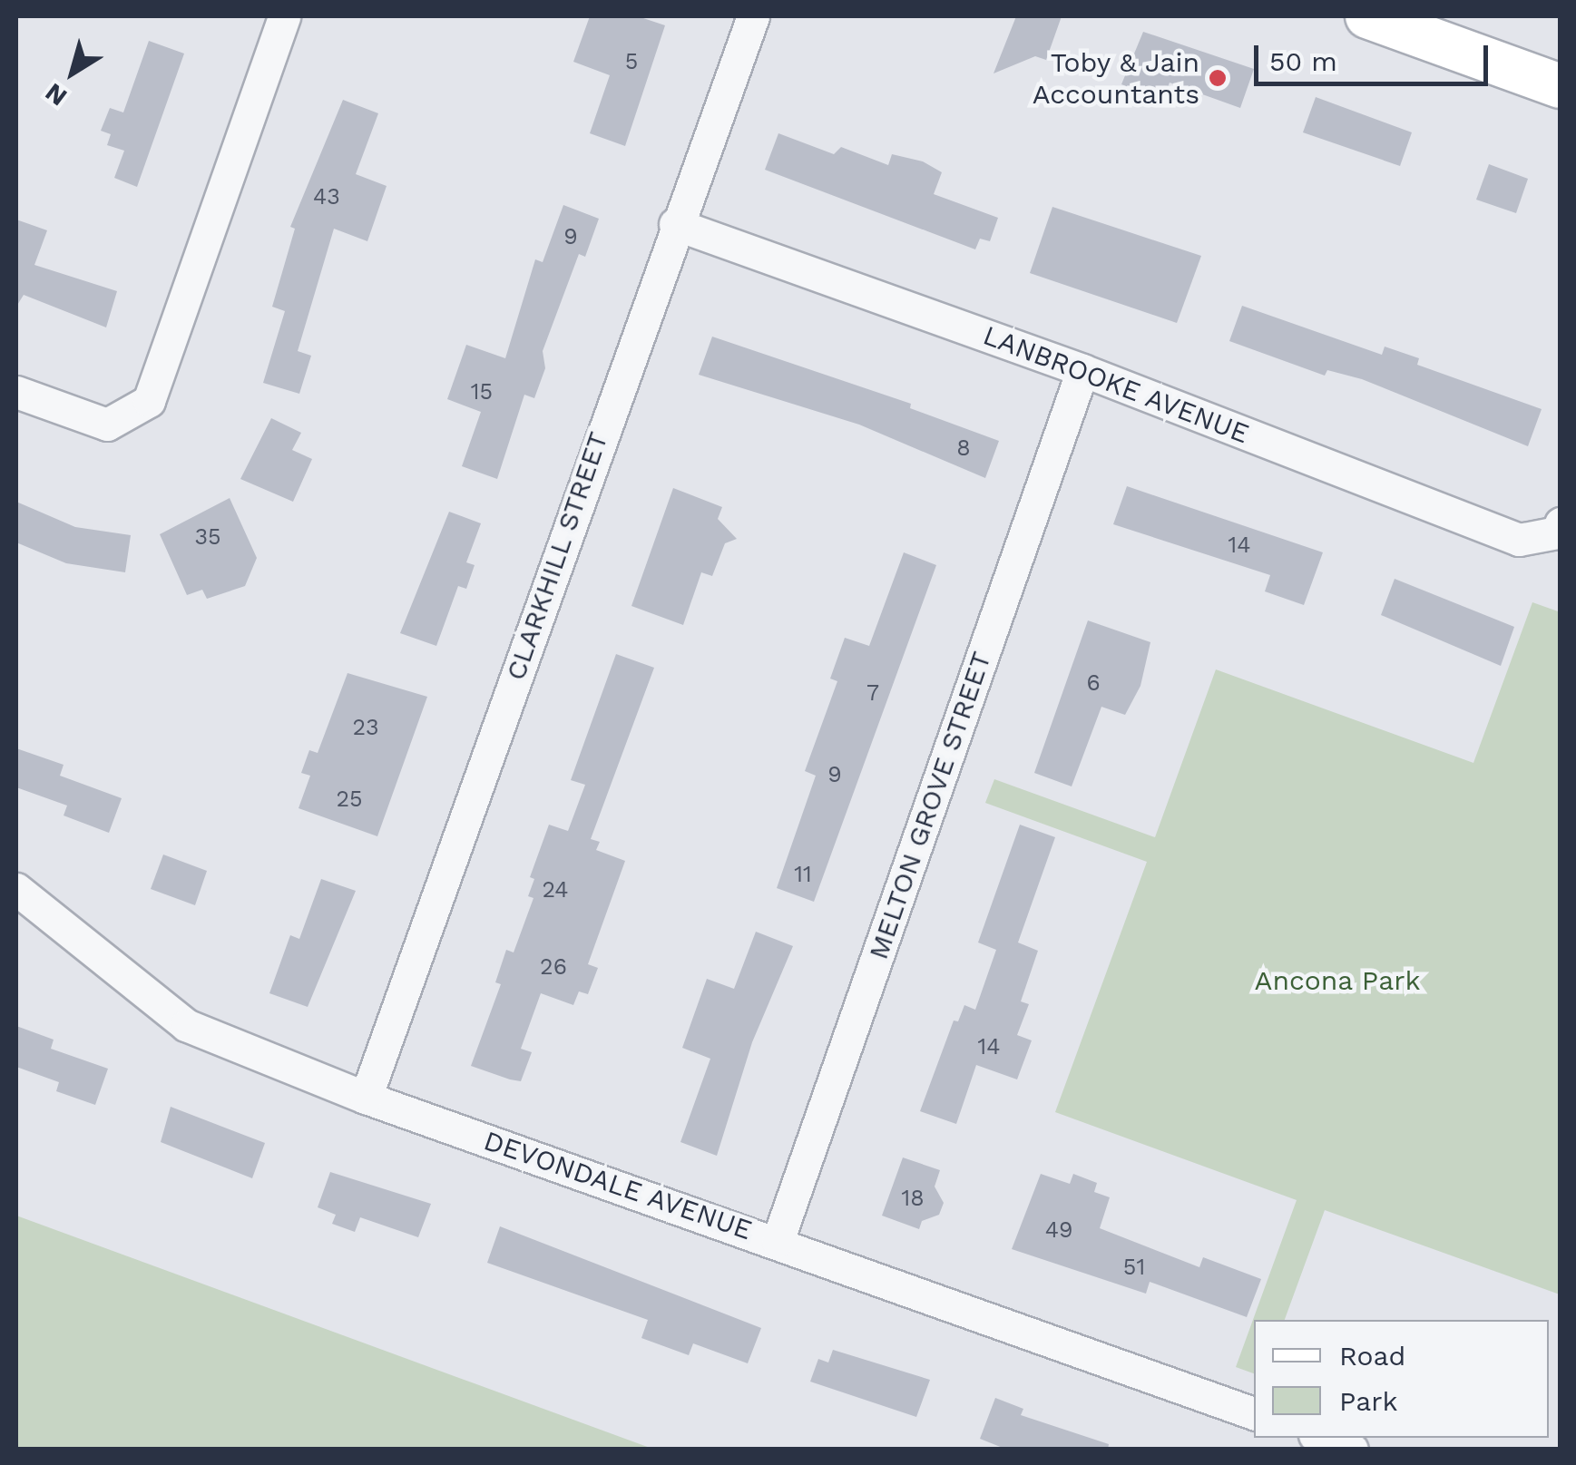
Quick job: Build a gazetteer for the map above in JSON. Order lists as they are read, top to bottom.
{
  "streets": {
    "street": [
      "LANBROOKE AVENUE",
      "CLARKHILL STREET",
      "MELTON GROVE STREET",
      "DEVONDALE AVENUE"
    ]
  },
  "crossings": [
    ["LANBROOKE AVENUE", "CLARKHILL STREET"],
    ["LANBROOKE AVENUE", "MELTON GROVE STREET"],
    ["CLARKHILL STREET", "DEVONDALE AVENUE"],
    ["MELTON GROVE STREET", "DEVONDALE AVENUE"]
  ],
  "parks": ["Ancona Park"],
  "places": ["Toby & Jain Accountants"],
  "house_numbers": [
    "5",
    "43",
    "9",
    "15",
    "8",
    "35",
    "14",
    "6",
    "7",
    "23",
    "9",
    "25",
    "11",
    "24",
    "26",
    "14",
    "18",
    "49",
    "51"
  ],
  "legend": ["Road", "Park"],
  "scale_bar": "50 m",
  "north": "bottom left"
}
